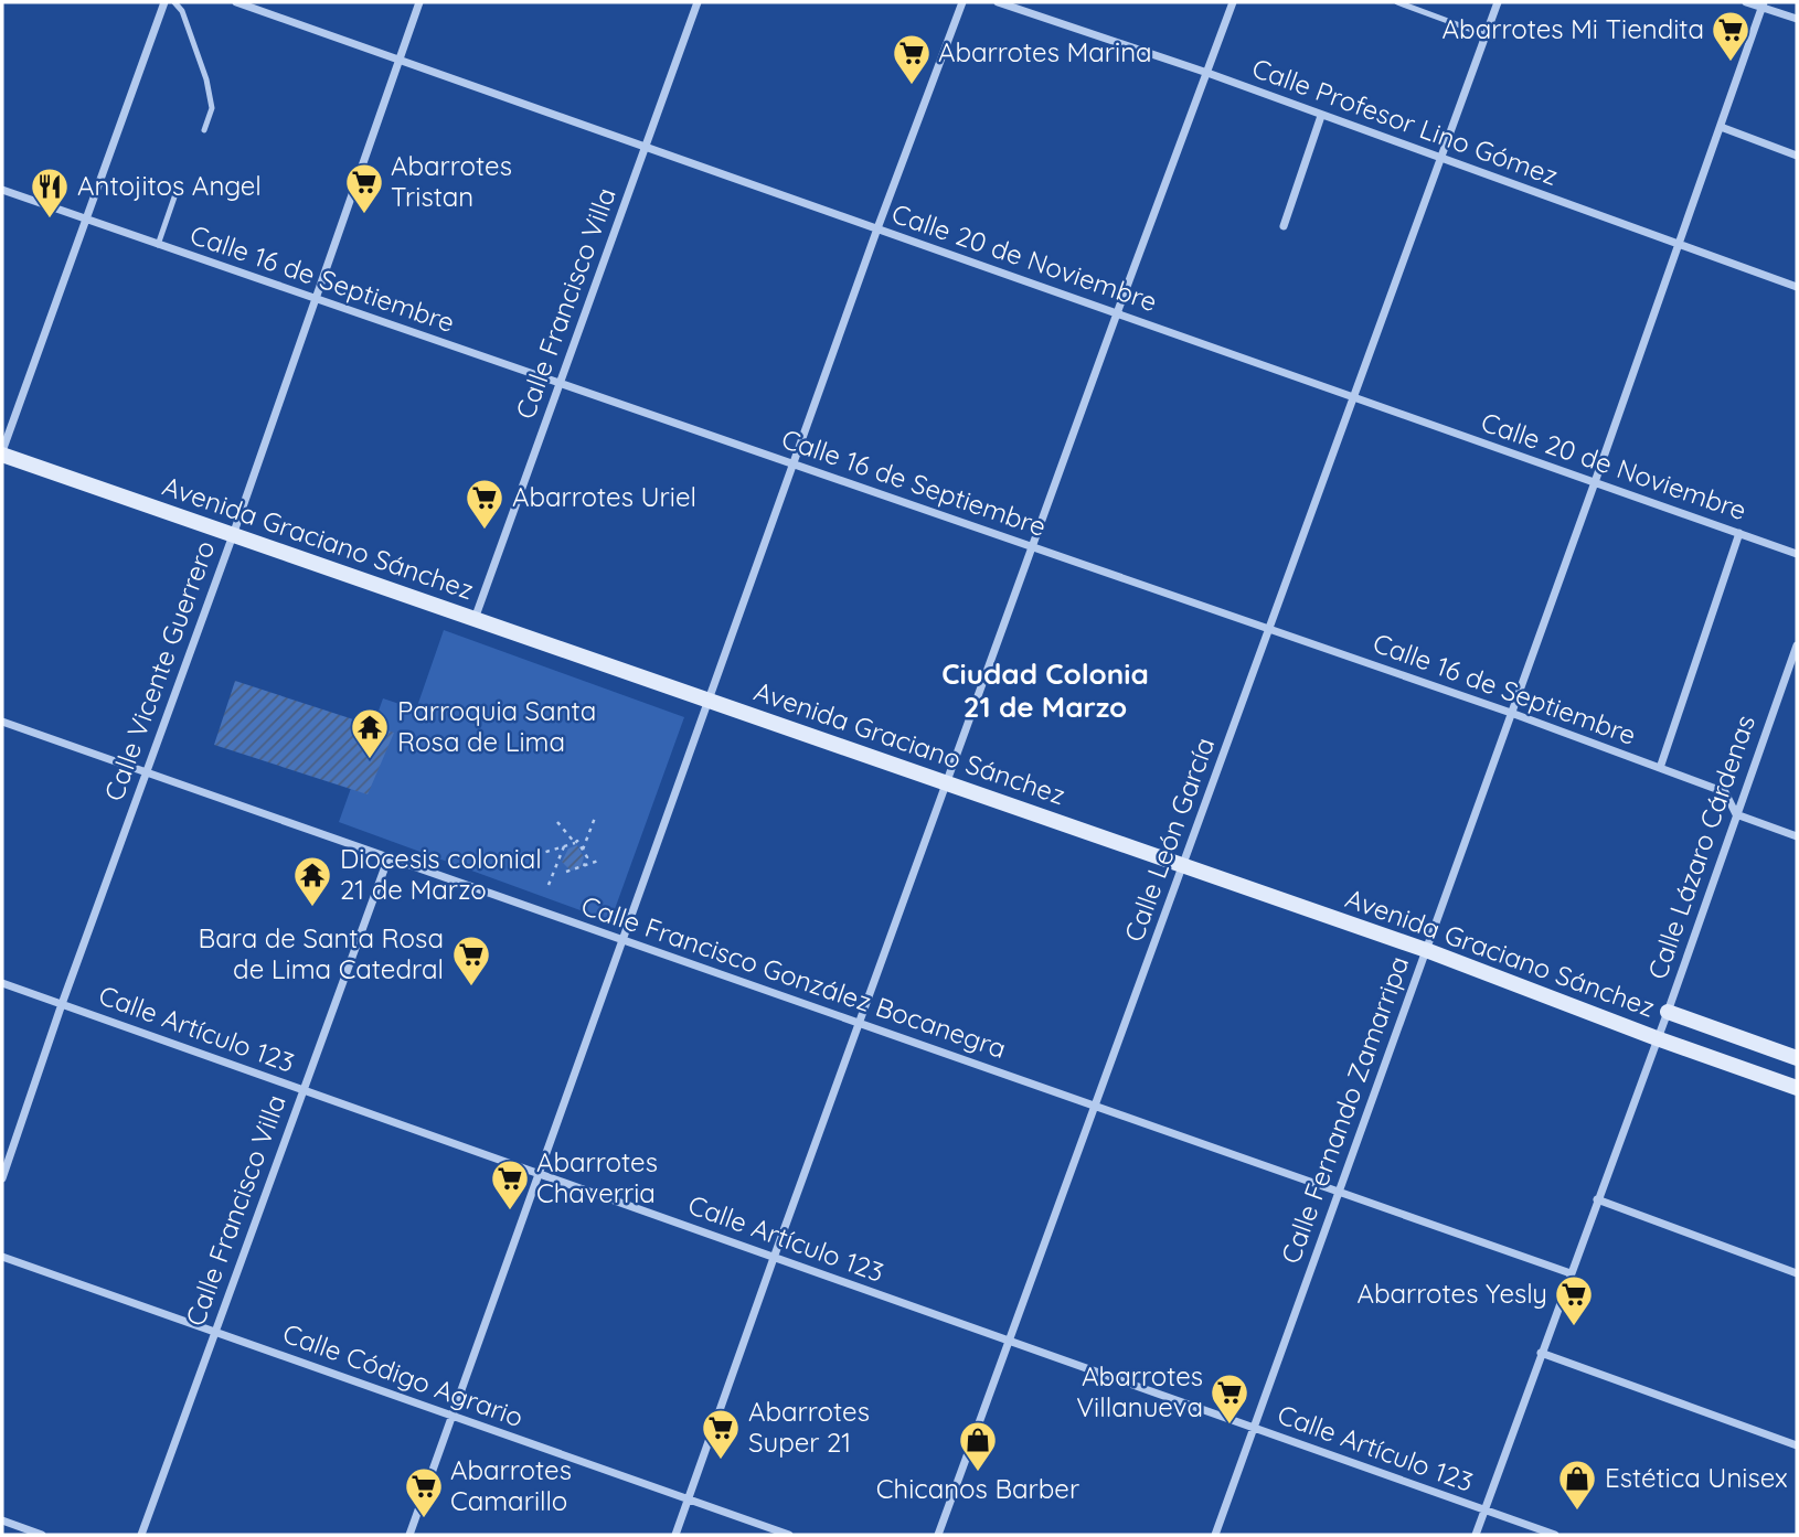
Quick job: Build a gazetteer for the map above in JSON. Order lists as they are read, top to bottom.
{
  "streets": {
    "street": [
      "Calle Profesor Lino Gómez",
      "Calle 20 de Noviembre",
      "Calle 16 de Septiembre",
      "Calle Francisco Villa",
      "Avenida Graciano Sánchez",
      "Calle Vicente Guerrero",
      "Calle León García",
      "Calle Lázaro Cárdenas",
      "Calle Francisco González Bocanegra",
      "Calle Artículo 123",
      "Calle Fernando Zamarripa",
      "Calle Código Agrario"
    ]
  },
  "crossings": [
    ["Calle Profesor Lino Gómez", "Calle León García"],
    ["Calle Profesor Lino Gómez", "Calle Fernando Zamarripa"],
    ["Calle 20 de Noviembre", "Calle Francisco Villa"],
    ["Calle 20 de Noviembre", "Calle Vicente Guerrero"],
    ["Calle 20 de Noviembre", "Calle León García"],
    ["Calle 20 de Noviembre", "Calle Fernando Zamarripa"],
    ["Calle 16 de Septiembre", "Calle Francisco Villa"],
    ["Calle 16 de Septiembre", "Calle Vicente Guerrero"],
    ["Calle 16 de Septiembre", "Calle León García"],
    ["Calle 16 de Septiembre", "Calle Lázaro Cárdenas"],
    ["Calle 16 de Septiembre", "Calle Fernando Zamarripa"],
    ["Calle Francisco Villa", "Avenida Graciano Sánchez"],
    ["Calle Francisco Villa", "Calle Francisco González Bocanegra"],
    ["Calle Francisco Villa", "Calle Artículo 123"],
    ["Calle Francisco Villa", "Calle Código Agrario"],
    ["Avenida Graciano Sánchez", "Calle Vicente Guerrero"],
    ["Avenida Graciano Sánchez", "Calle León García"],
    ["Avenida Graciano Sánchez", "Calle Lázaro Cárdenas"],
    ["Avenida Graciano Sánchez", "Calle Fernando Zamarripa"],
    ["Calle Vicente Guerrero", "Calle Francisco González Bocanegra"],
    ["Calle Vicente Guerrero", "Calle Artículo 123"],
    ["Calle León García", "Calle Francisco González Bocanegra"],
    ["Calle León García", "Calle Artículo 123"],
    ["Calle Lázaro Cárdenas", "Calle Francisco González Bocanegra"],
    ["Calle Lázaro Cárdenas", "Calle Artículo 123"],
    ["Calle Francisco González Bocanegra", "Calle Fernando Zamarripa"],
    ["Calle Artículo 123", "Calle Fernando Zamarripa"]
  ],
  "districts": ["Ciudad Colonia 21 de Marzo"],
  "places": {
    "supermarket": [
      "Abarrotes Mi Tiendita",
      "Abarrotes Marina",
      "Abarrotes Tristan",
      "Abarrotes Uriel",
      "Bara de Santa Rosa de Lima Catedral",
      "Abarrotes Chaverria",
      "Abarrotes Yesly",
      "Abarrotes Villanueva",
      "Abarrotes Super 21",
      "Abarrotes Camarillo"
    ],
    "restaurant": ["Antojitos Angel"],
    "temple": ["Parroquia Santa Rosa de Lima", "Diocesis colonial 21 de Marzo"],
    "shop": ["Chicanos Barber", "Estética Unisex"]
  }
}
